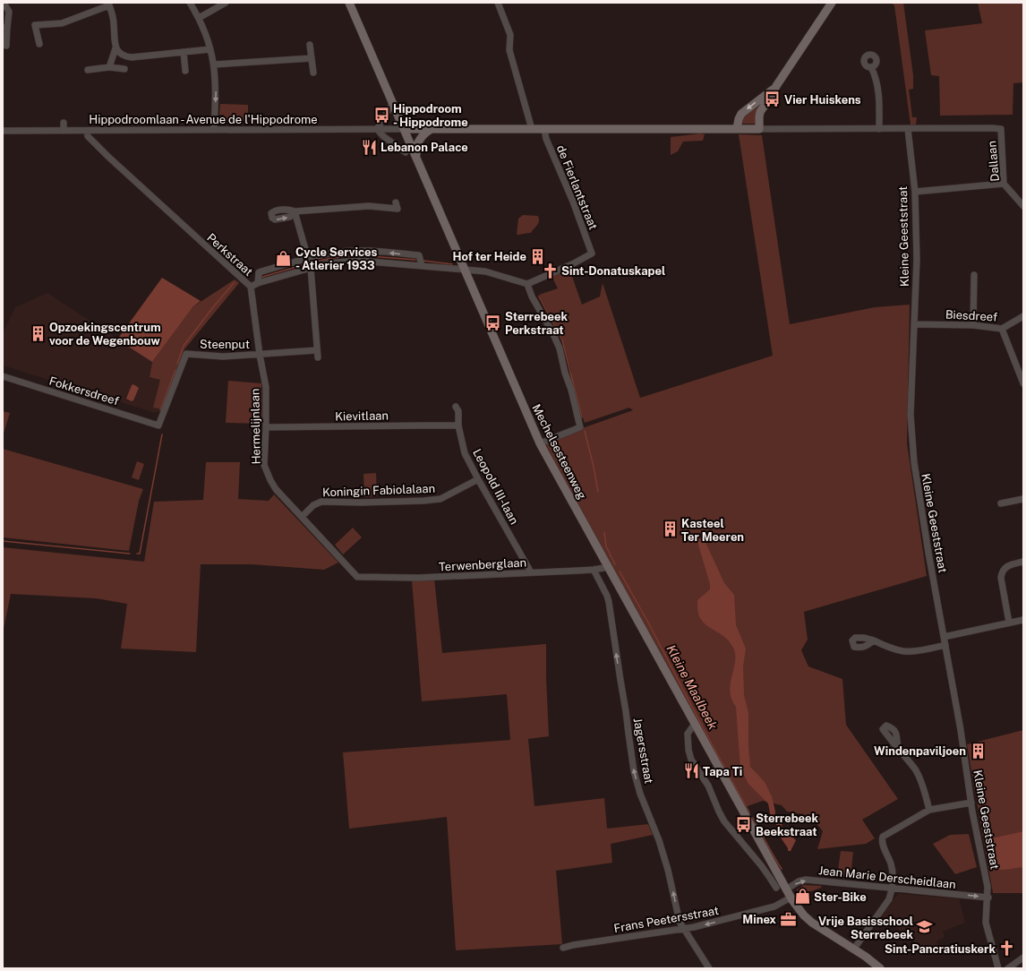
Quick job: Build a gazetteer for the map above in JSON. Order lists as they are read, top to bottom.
{
  "streets": {
    "main road": ["Mechelsesteenweg"],
    "street": [
      "Hippodroomlaan - Avenue de l'Hippodrome",
      "Dallaan",
      "de Fierlantstraat",
      "Kleine Geeststraat",
      "Perkstraat",
      "Biesdreef",
      "Steenput",
      "Fokkersdreef",
      "Kievitlaan",
      "Hermelijnlaan",
      "Leopold III-laan",
      "Koningin Fabiolalaan",
      "Terwenberglaan",
      "Jagersstraat",
      "Jean Marie Derscheidlaan",
      "Frans Peetersstraat"
    ]
  },
  "crossings": [
    ["Hippodroomlaan - Avenue de l'Hippodrome", "Perkstraat"],
    ["Hippodroomlaan - Avenue de l'Hippodrome", "Mechelsesteenweg"],
    ["Dallaan", "Kleine Geeststraat"],
    ["de Fierlantstraat", "Perkstraat"],
    ["Kleine Geeststraat", "Biesdreef"],
    ["Kleine Geeststraat", "Jean Marie Derscheidlaan"],
    ["Perkstraat", "Hermelijnlaan"],
    ["Perkstraat", "Mechelsesteenweg"],
    ["Steenput", "Fokkersdreef"],
    ["Steenput", "Hermelijnlaan"],
    ["Kievitlaan", "Hermelijnlaan"],
    ["Kievitlaan", "Leopold III-laan"],
    ["Hermelijnlaan", "Koningin Fabiolalaan"],
    ["Hermelijnlaan", "Terwenberglaan"],
    ["Mechelsesteenweg", "Terwenberglaan"],
    ["Mechelsesteenweg", "Jean Marie Derscheidlaan"],
    ["Mechelsesteenweg", "Frans Peetersstraat"],
    ["Leopold III-laan", "Koningin Fabiolalaan"],
    ["Leopold III-laan", "Terwenberglaan"],
    ["Terwenberglaan", "Jagersstraat"],
    ["Jagersstraat", "Frans Peetersstraat"],
    ["Jean Marie Derscheidlaan", "Frans Peetersstraat"]
  ],
  "one_way": ["Jagersstraat", "Jean Marie Derscheidlaan", "Frans Peetersstraat"],
  "water": ["Kleine Maalbeek"],
  "places": {
    "bus stop": [
      "Vier Huiskens",
      "Hippodroom - Hippodrome",
      "Sterrebeek Perkstraat",
      "Sterrebeek Beekstraat"
    ],
    "restaurant": ["Lebanon Palace", "Tapa Ti"],
    "building": [
      "Hof ter Heide",
      "Opzoekingscentrum voor de Wegenbouw",
      "Kasteel Ter Meeren",
      "Windenpaviljoen"
    ],
    "shop": ["Cycle Services - Atlerier 1933", "Ster-Bike"],
    "church": ["Sint-Donatuskapel", "Sint-Pancratiuskerk"],
    "office": ["Minex"],
    "school or university": ["Vrije Basisschool Sterrebeek"]
  }
}
